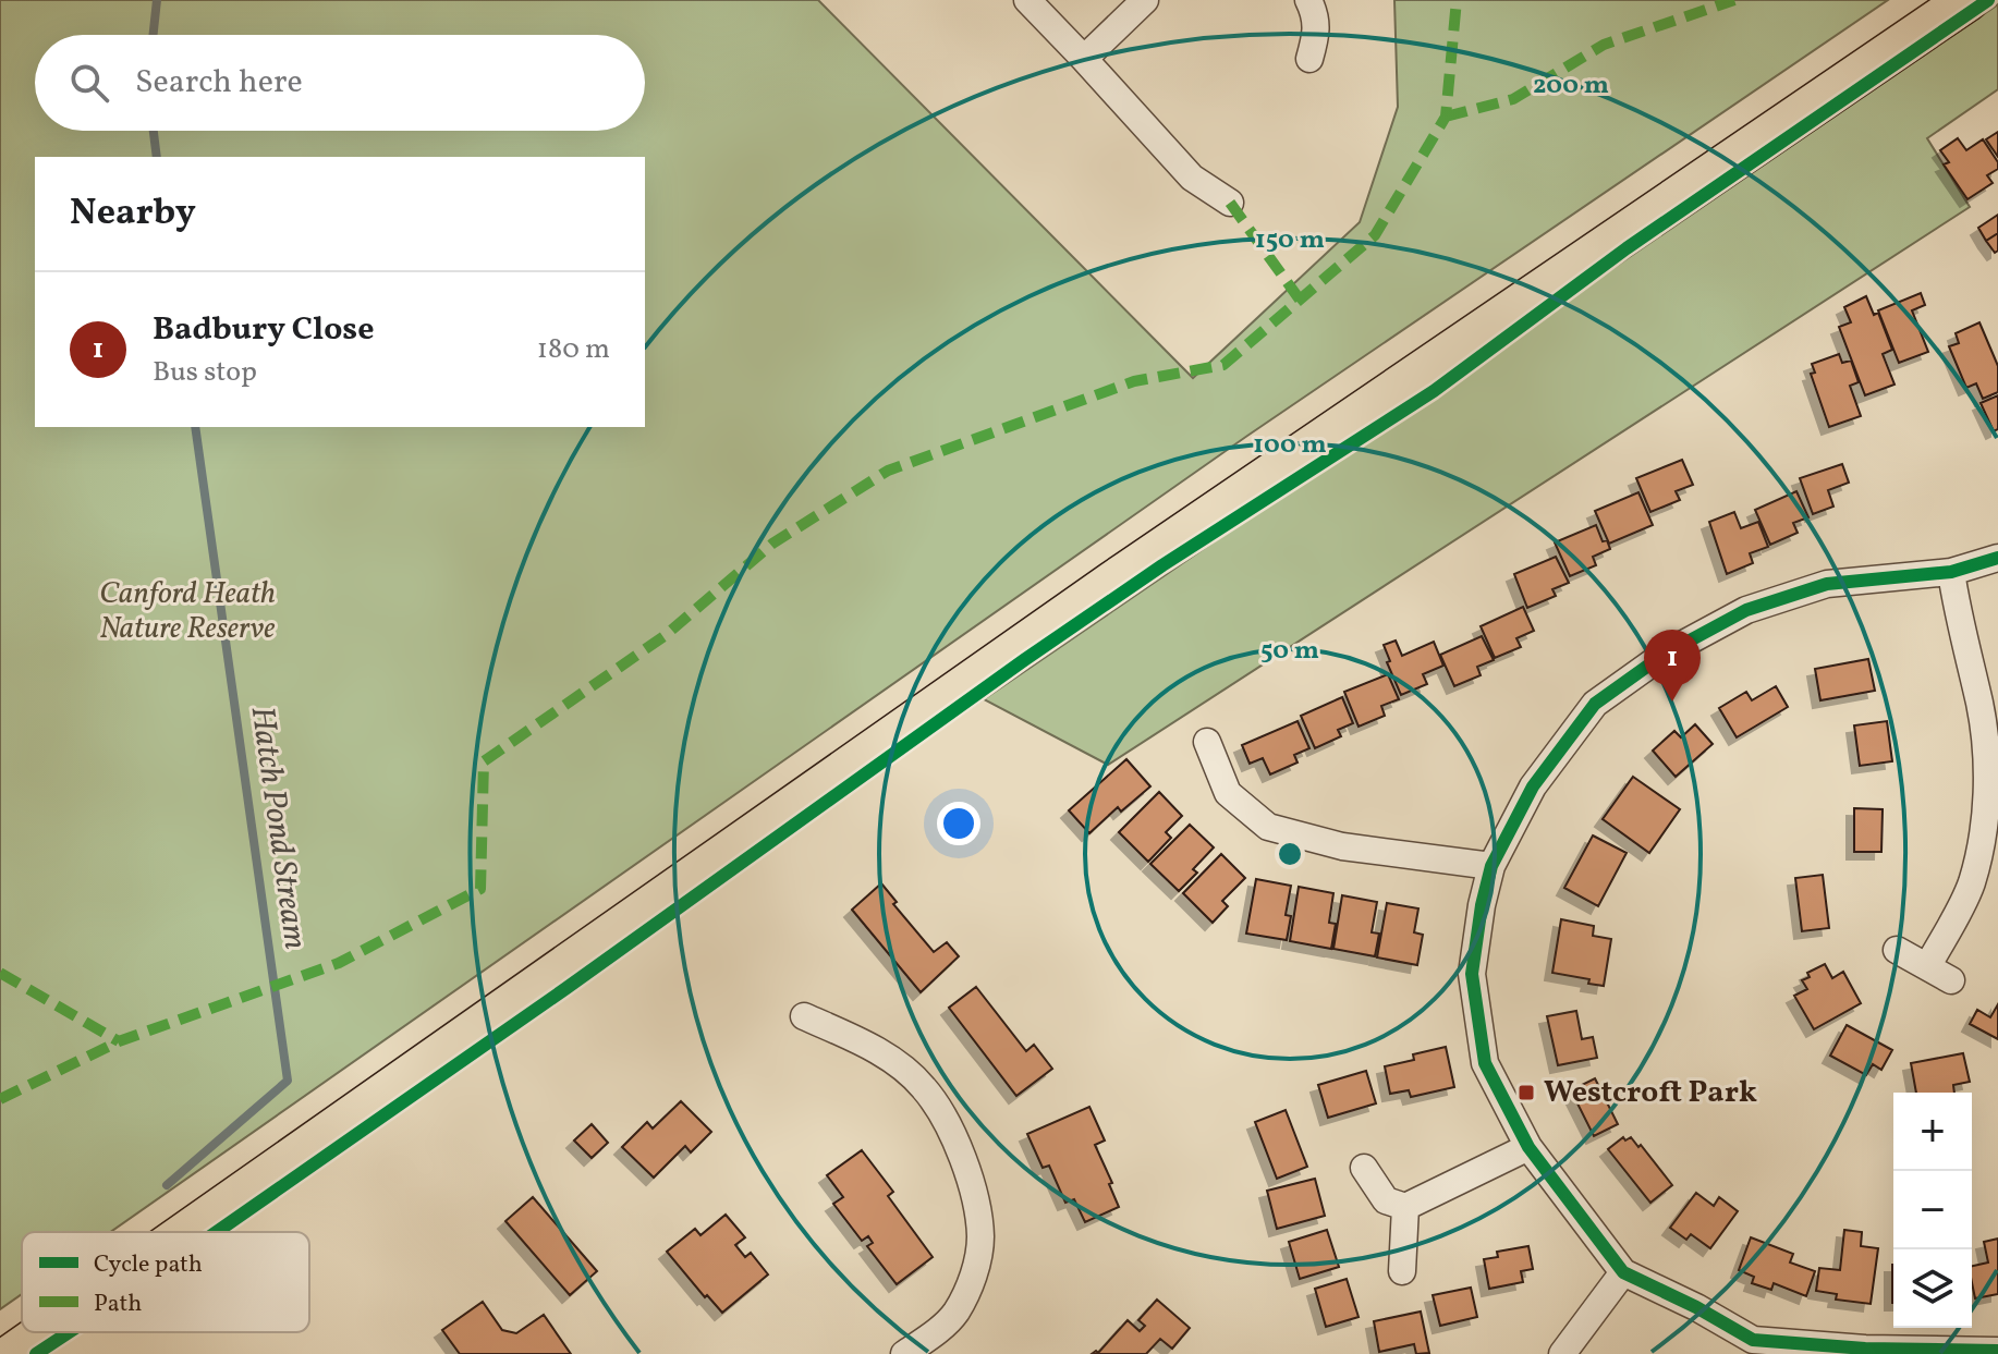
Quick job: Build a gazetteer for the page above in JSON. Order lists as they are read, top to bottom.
{
  "water": ["Hatch Pond Stream"],
  "parks": ["Canford Heath Nature Reserve"],
  "places": {
    "transit": ["Westcroft Park"]
  },
  "legend": ["Cycle path", "Path"],
  "page": {
    "search": "Search here",
    "heading": "Nearby",
    "list": [
      {
        "mark": "1",
        "name": "Badbury Close",
        "note": "Bus stop",
        "value": "180 m"
      }
    ],
    "pins": "1",
    "map_buttons": ["+", "−"]
  },
  "rings": [
    "200 m",
    "150 m",
    "100 m",
    "50 m"
  ]
}
